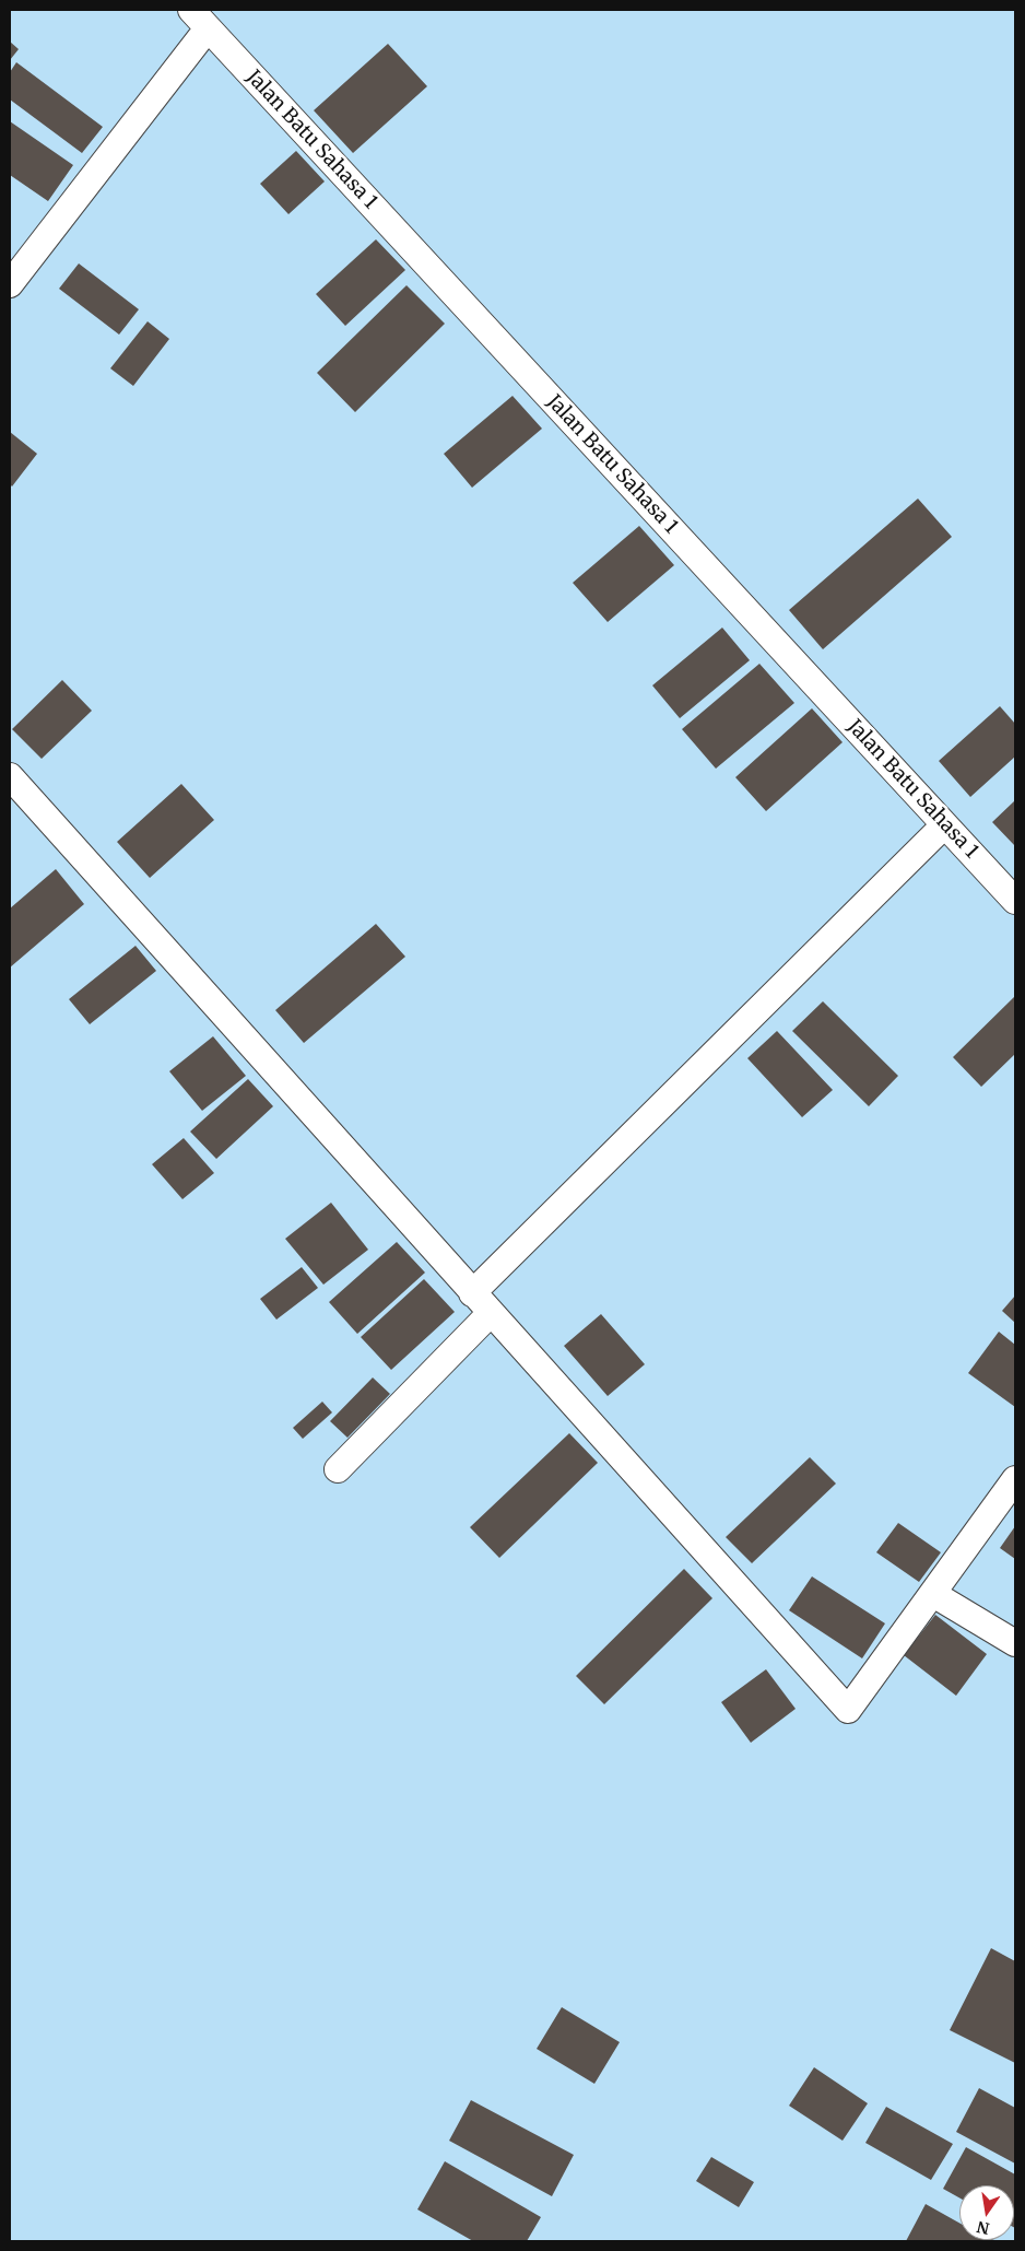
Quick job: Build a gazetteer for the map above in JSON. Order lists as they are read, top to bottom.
{
  "streets": {
    "street": ["Jalan Batu Sahasa 1"]
  },
  "north": "bottom"
}
